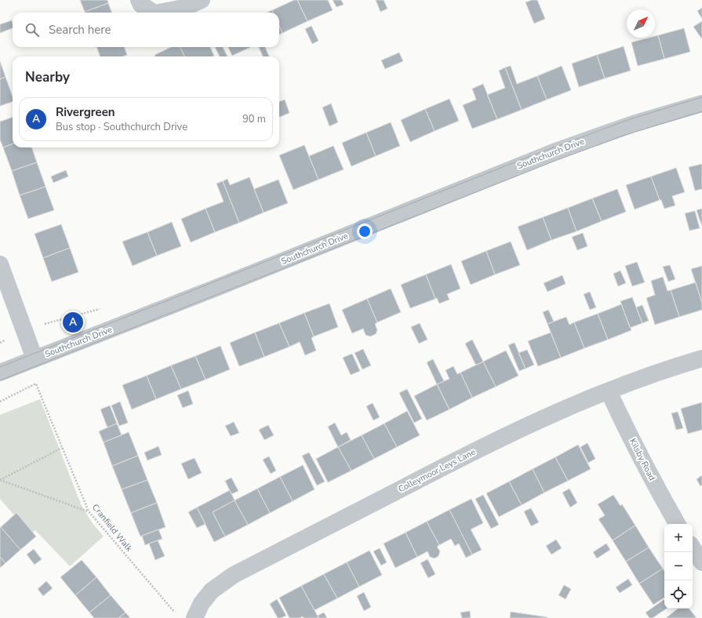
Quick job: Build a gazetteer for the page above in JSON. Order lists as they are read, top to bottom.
{
  "streets": {
    "street": ["Southchurch Drive", "Kilsby Road", "Colleymoor Leys Lane"],
    "path": ["Cranfield Walk"]
  },
  "crossings": [
    ["Kilsby Road", "Colleymoor Leys Lane"],
    ["Colleymoor Leys Lane", "Cranfield Walk"]
  ],
  "north": "top right",
  "page": {
    "search": "Search here",
    "heading": "Nearby",
    "list": [
      {
        "mark": "A",
        "name": "Rivergreen",
        "note": "Bus stop · Southchurch Drive",
        "value": "90 m"
      }
    ],
    "pins": "A",
    "map_buttons": ["+", "−"]
  }
}
